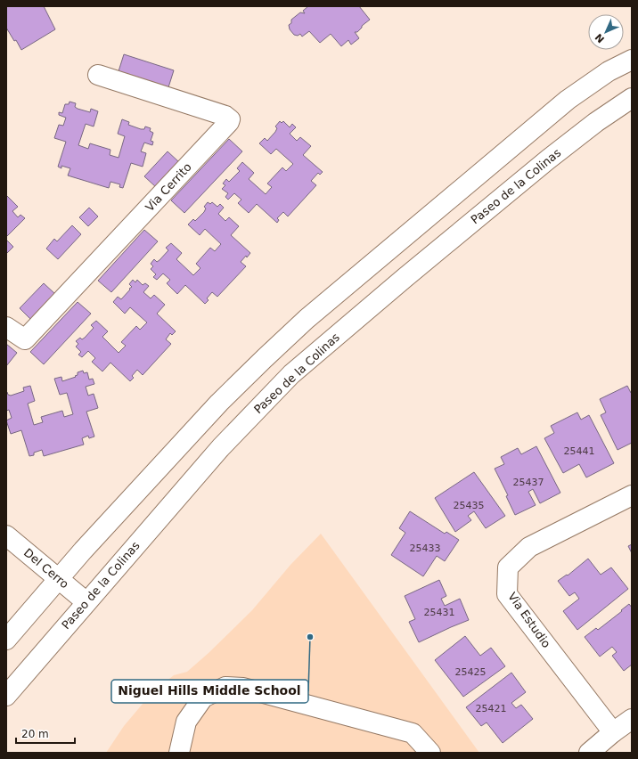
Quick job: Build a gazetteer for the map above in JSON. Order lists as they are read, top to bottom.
{
  "streets": {
    "main road": [
      "Paseo de la Colinas",
      "Via Cerrito",
      "Del Cerro",
      "Via Estudio"
    ]
  },
  "crossings": [
    ["Paseo de la Colinas", "Del Cerro"]
  ],
  "places": ["Niguel Hills Middle School"],
  "house_numbers": [
    "25441",
    "25437",
    "25435",
    "25433",
    "25431",
    "25425",
    "25421"
  ],
  "scale_bar": "20 m",
  "north": "bottom left"
}
